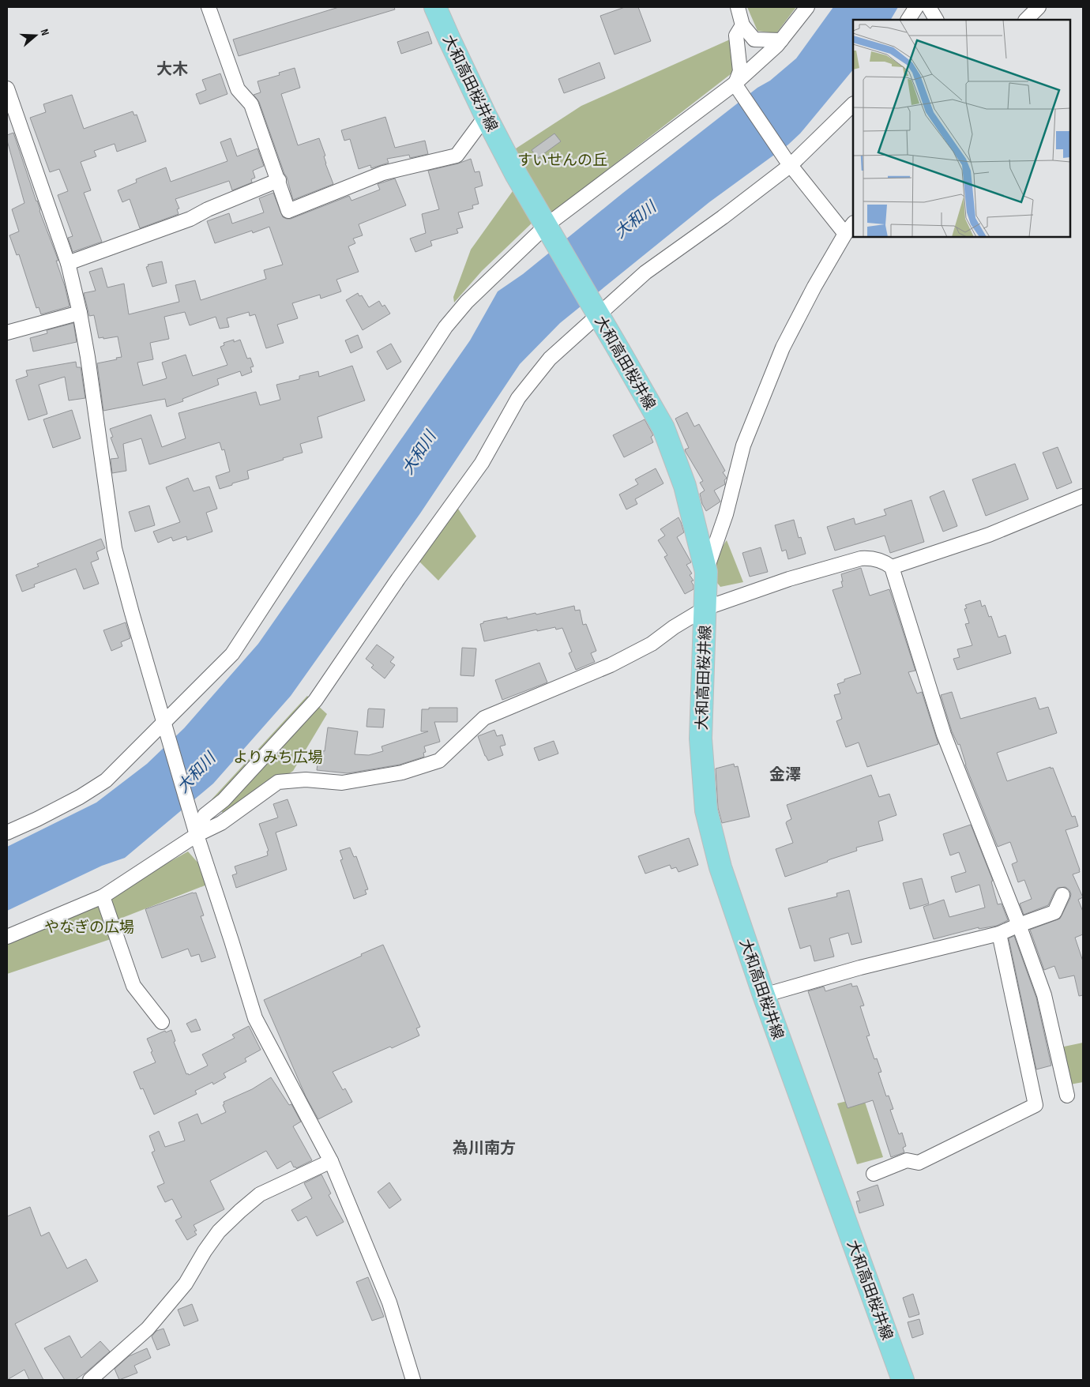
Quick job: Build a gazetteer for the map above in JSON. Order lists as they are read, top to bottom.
{
  "streets": {
    "main road": ["大和高田桜井線"]
  },
  "districts": ["大木", "金澤", "為川南方"],
  "water": ["大和川"],
  "parks": ["すいせんの丘", "よりみち広場", "やなぎの広場"],
  "north": "right"
}
